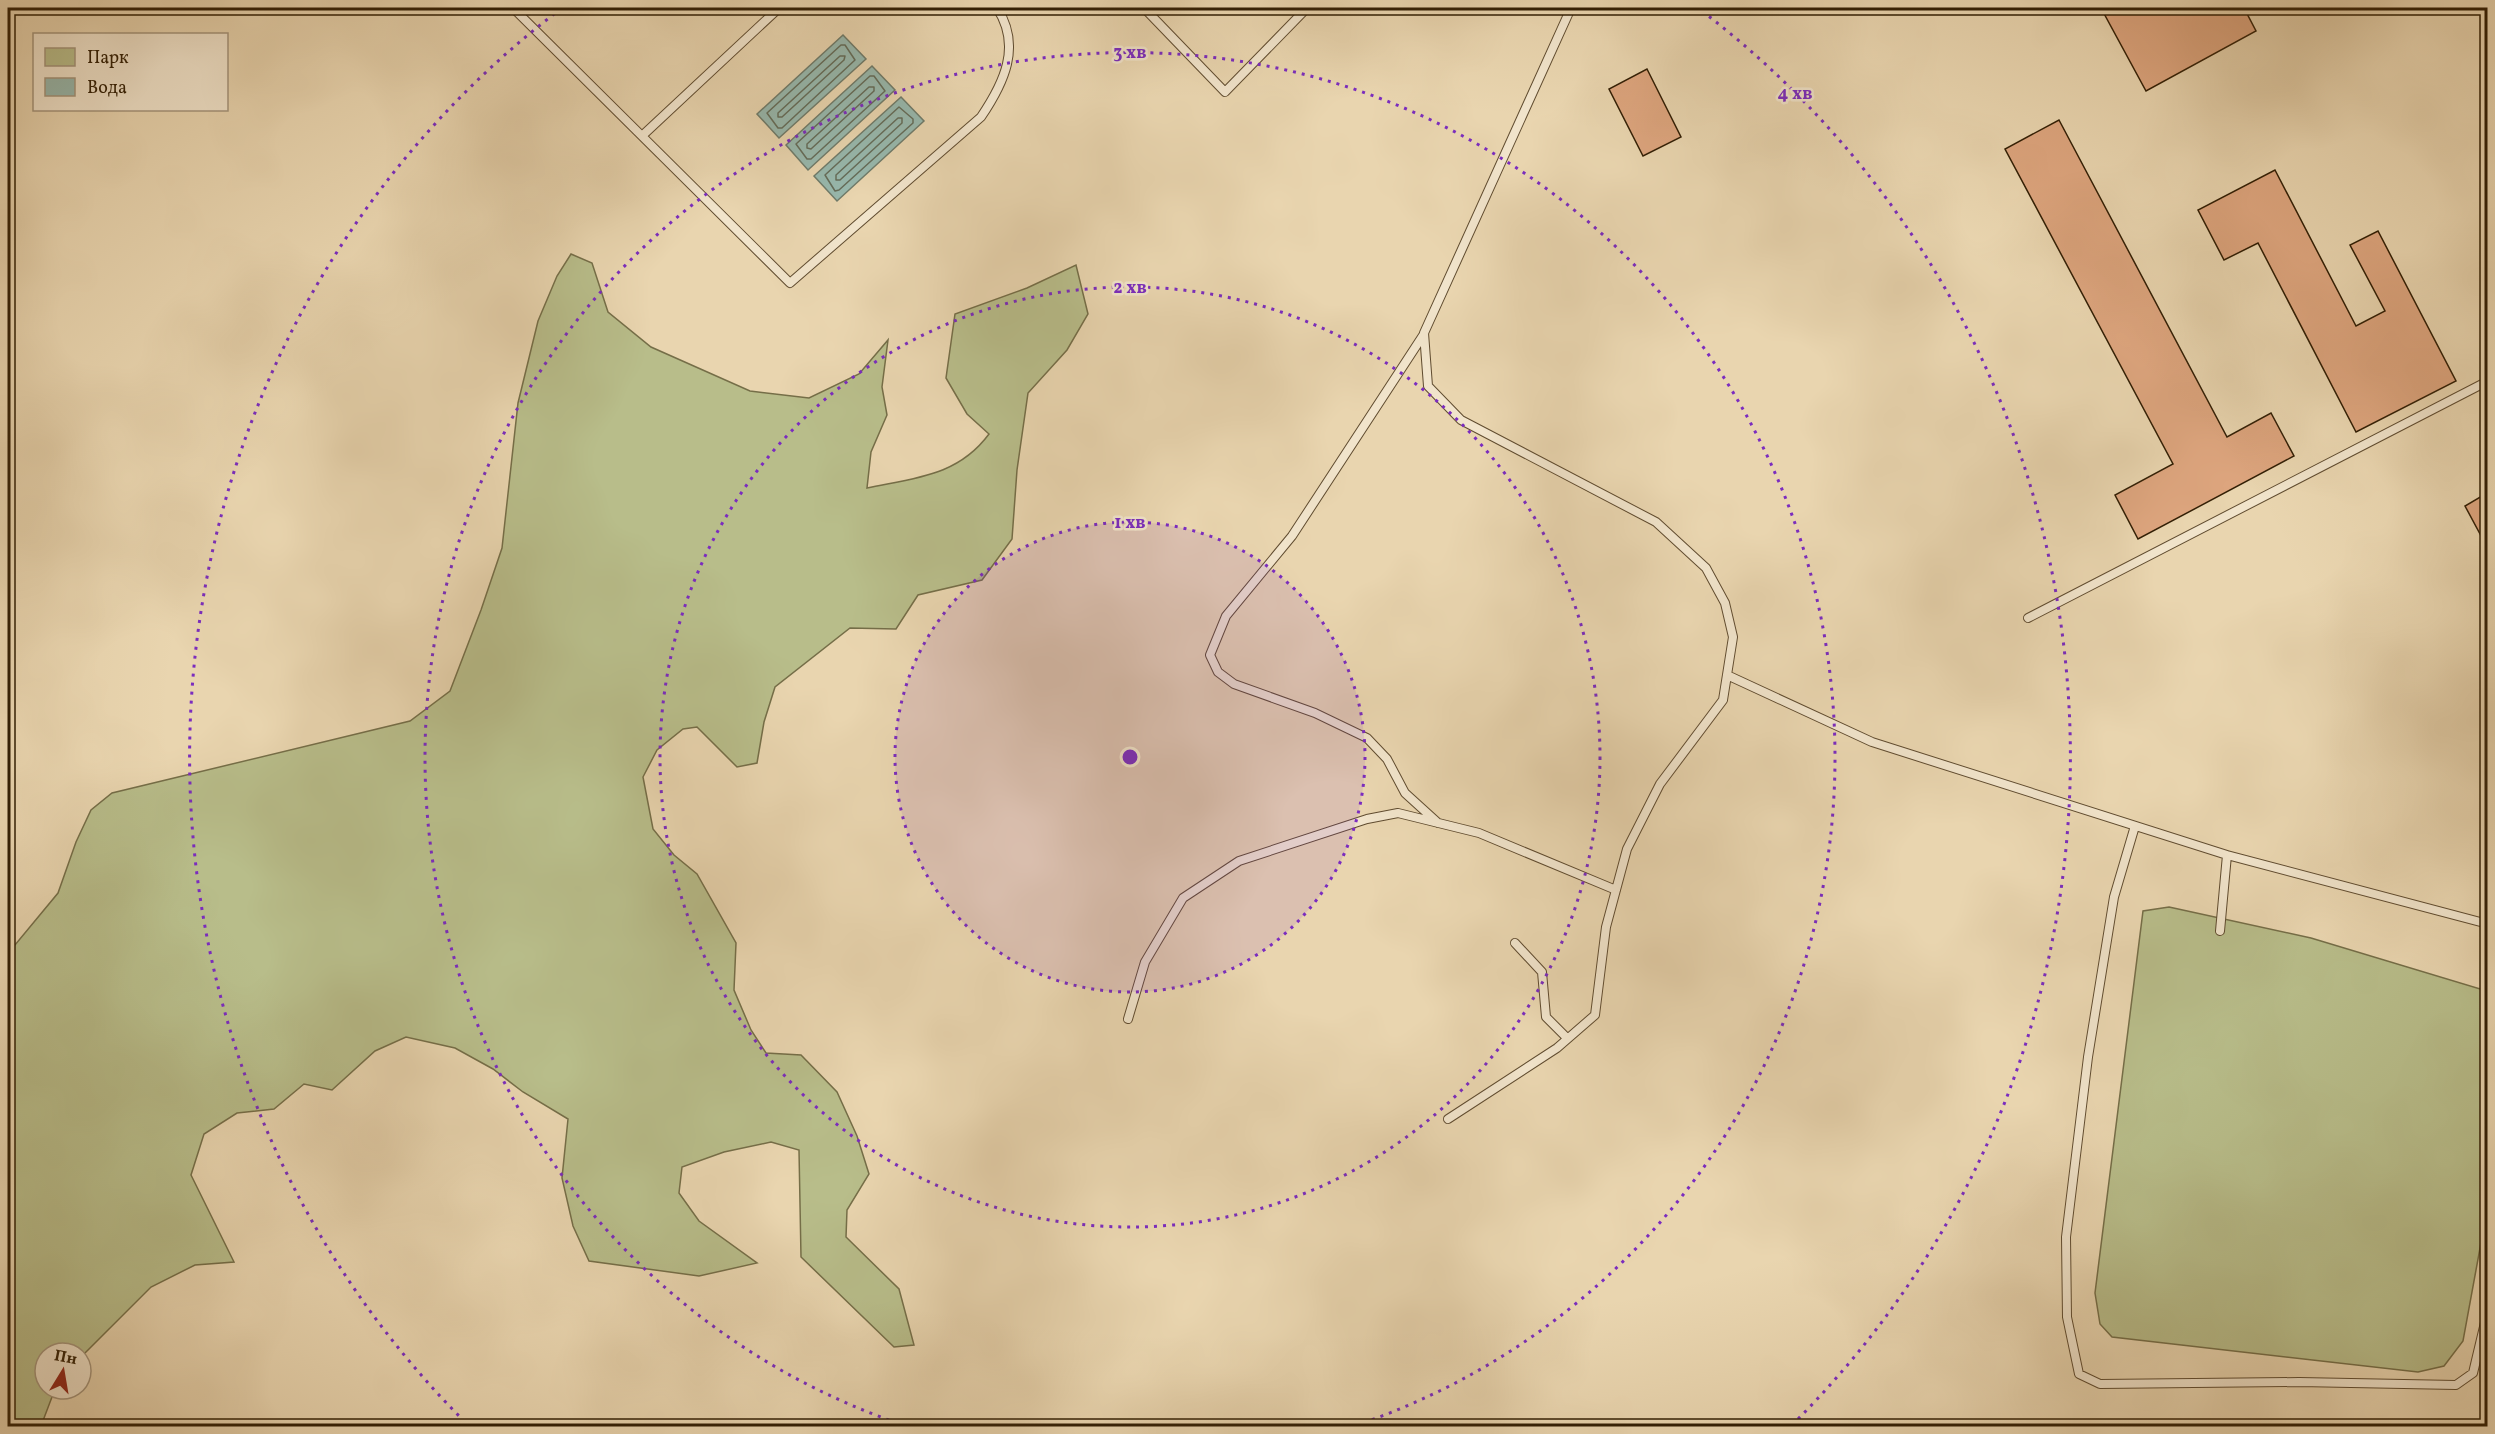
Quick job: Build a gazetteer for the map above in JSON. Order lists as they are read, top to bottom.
{
  "legend": ["Парк", "Вода"],
  "north": "top",
  "rings": [
    "3 хв",
    "4 хв",
    "2 хв",
    "1 хв"
  ]
}
